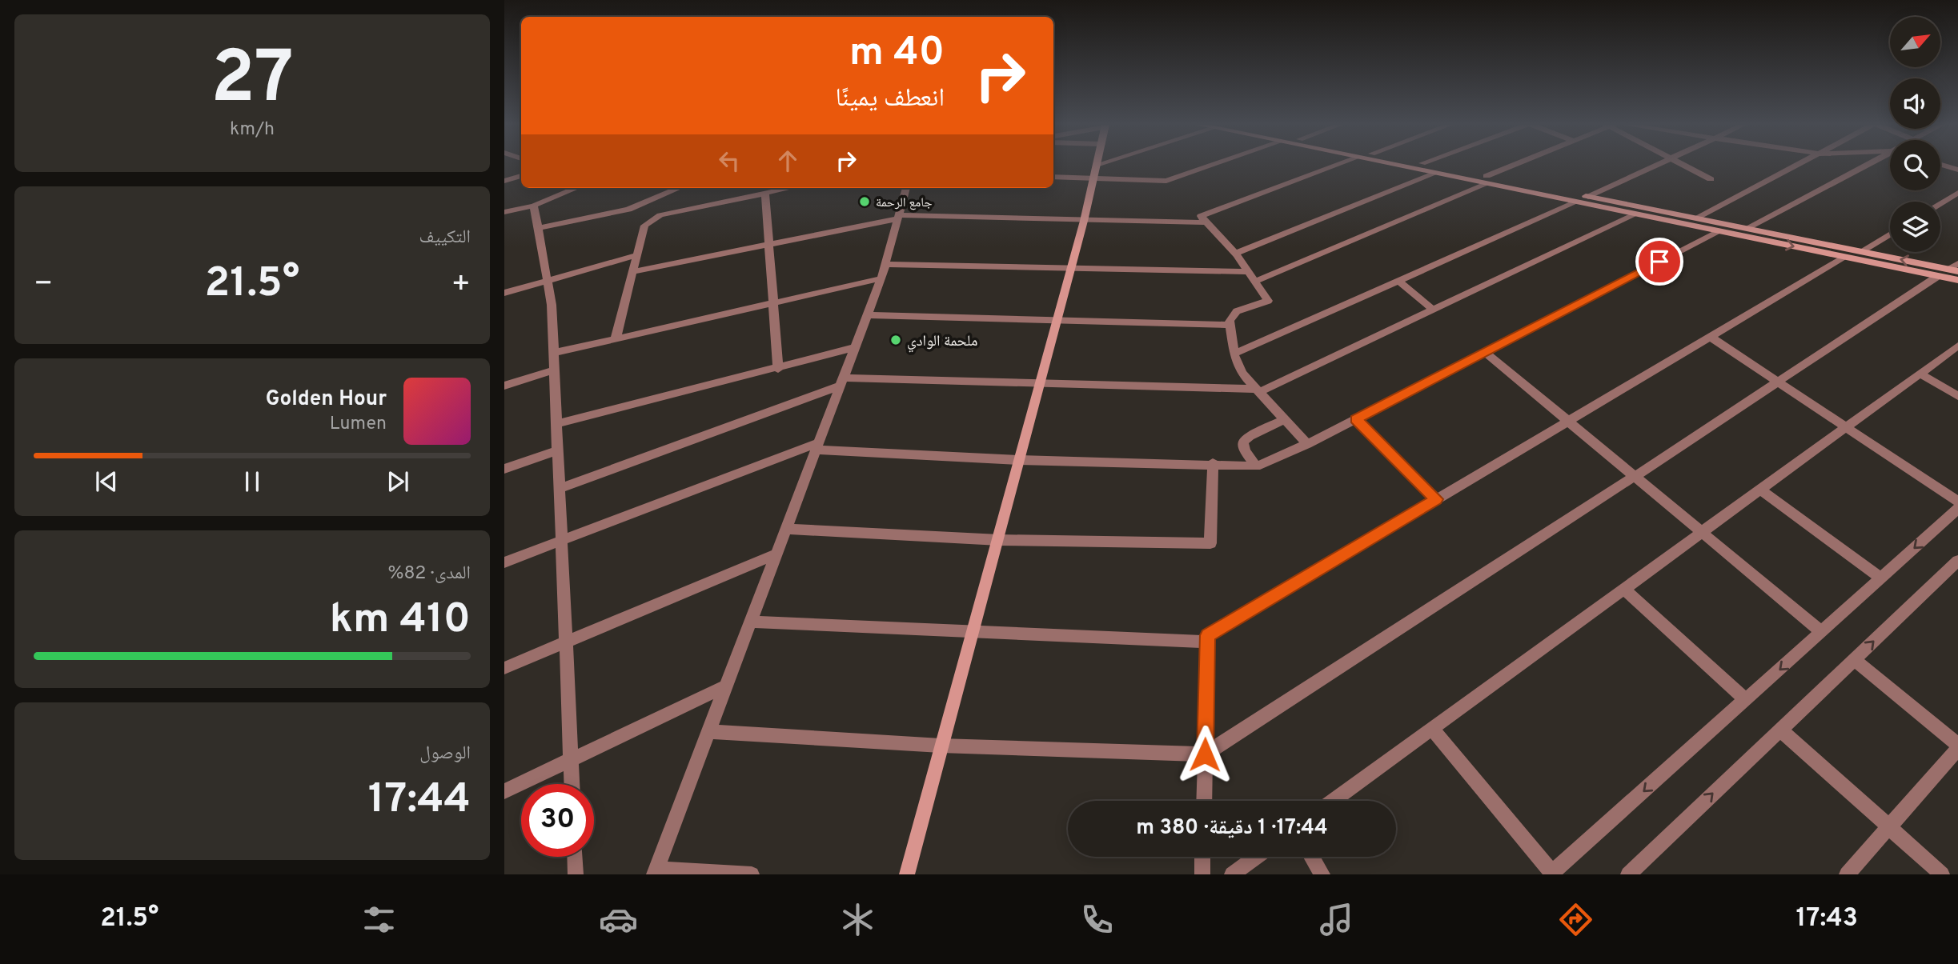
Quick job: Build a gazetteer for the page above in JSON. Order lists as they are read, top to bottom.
{
  "places": ["جامع الرحمة", "ملحمة الوادي"],
  "north": "top right",
  "page": {
    "tile": [
      ["27", "km/h"],
      "التكييف",
      ["المدى · 82%", "410 km"],
      ["الوصول", "17:44"]
    ],
    "turn": ["40 m", "انعطف يمينًا"],
    "heat": ["−", "21.5°", "+"],
    "song": ["Golden Hour", "Lumen"],
    "limit": "30",
    "trip": "17:44 · 1 دقيقة · 380 m",
    "tabs": ["17:43", "21.5°"]
  }
}
